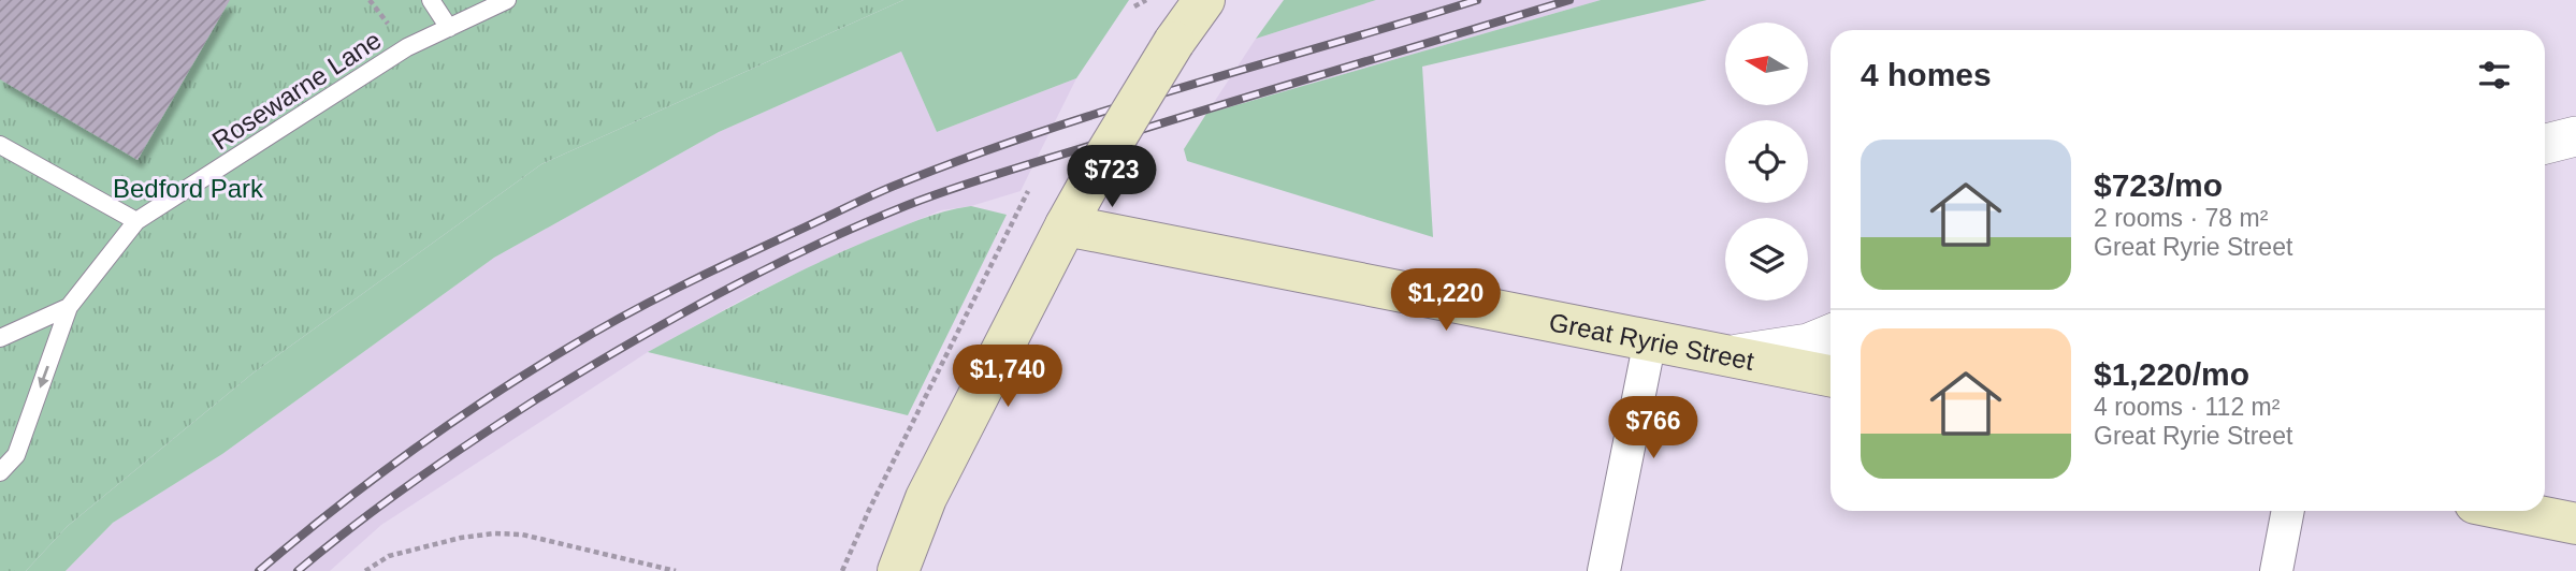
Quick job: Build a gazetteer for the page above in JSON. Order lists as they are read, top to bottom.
{
  "streets": {
    "main road": ["Great Ryrie Street"],
    "lane": ["Rosewarne Lane"]
  },
  "parks": ["Bedford Park"],
  "north": "left",
  "page": {
    "heading": "4 homes",
    "list": [
      {
        "name": "$723/mo",
        "note": "2 rooms · 78 m² · Great Ryrie Street"
      },
      {
        "name": "$1,220/mo",
        "note": "4 rooms · 112 m² · Great Ryrie Street"
      }
    ],
    "price": [
      "$723",
      "$1,220",
      "$1,740",
      "$766"
    ]
  }
}
